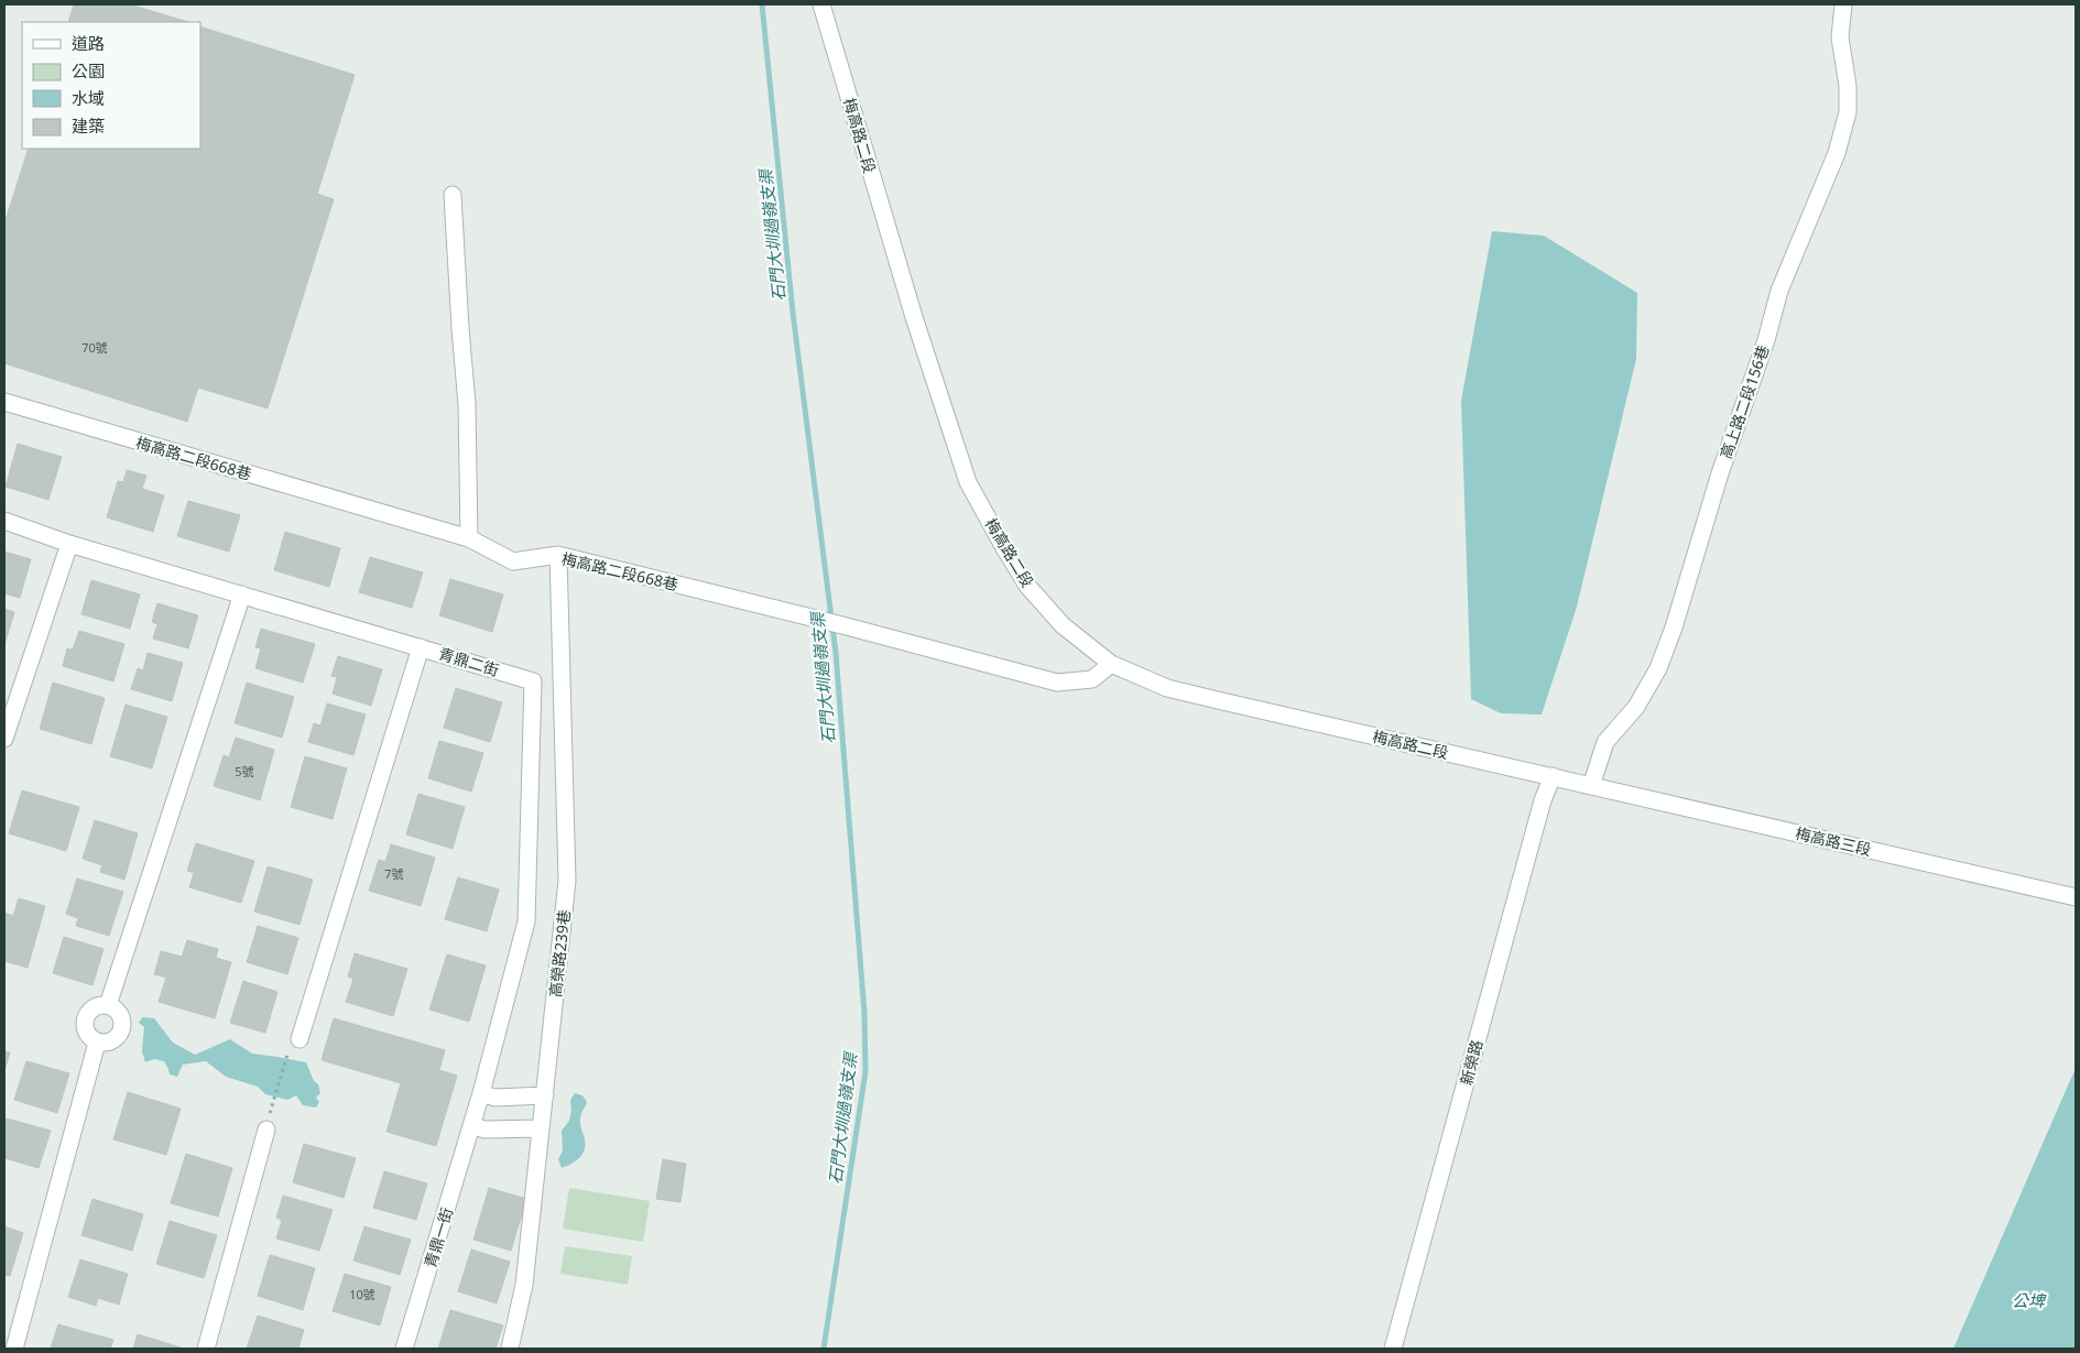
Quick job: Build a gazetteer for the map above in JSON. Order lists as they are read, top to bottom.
{
  "streets": {
    "street": [
      "梅高路二段",
      "高上路二段156巷",
      "梅高路二段668巷",
      "青鼎二街",
      "梅高路三段",
      "高榮路239巷",
      "新榮路",
      "青鼎一街"
    ]
  },
  "crossings": [
    ["梅高路二段", "高上路二段156巷"],
    ["梅高路二段", "梅高路二段668巷"],
    ["梅高路二段", "梅高路三段"],
    ["梅高路二段", "新榮路"],
    ["高上路二段156巷", "梅高路三段"],
    ["梅高路二段668巷", "高榮路239巷"],
    ["青鼎二街", "青鼎一街"]
  ],
  "water": ["石門大圳過嶺支渠", "公埤"],
  "house_numbers": [
    "70號",
    "5號",
    "7號",
    "10號"
  ],
  "legend": [
    "道路",
    "公園",
    "水域",
    "建築"
  ]
}
